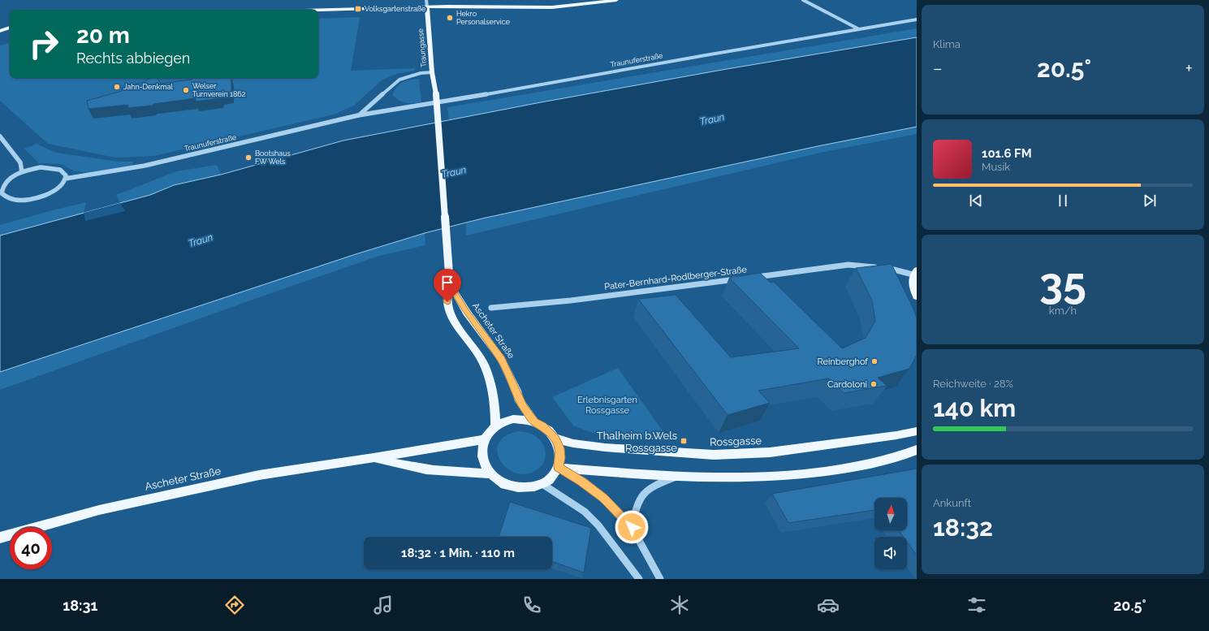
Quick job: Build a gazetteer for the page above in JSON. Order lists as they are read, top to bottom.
{
  "streets": {
    "main road": ["Traungasse", "Ascheter Straße", "Rossgasse"],
    "street": ["Traunuferstraße", "Pater-Bernhard-Rodlberger-Straße"]
  },
  "crossings": [
    ["Traungasse", "Traunuferstraße"],
    ["Traungasse", "Ascheter Straße"],
    ["Ascheter Straße", "Rossgasse"]
  ],
  "water": ["Traun"],
  "parks": ["Erlebnisgarten Rossgasse"],
  "places": {
    "transit": ["Volksgartenstraße", "Thalheim b.Wels Rossgasse"],
    "other": [
      "Hekro Personalservice",
      "Jahn-Denkmal",
      "Welser Turnverein 1862",
      "Bootshaus FW Wels",
      "Reinberghof",
      "Cardoloni"
    ]
  },
  "north": "top",
  "page": {
    "tile": [
      "Klima",
      ["35", "km/h"],
      ["Reichweite · 28%", "140 km"],
      ["Ankunft", "18:32"]
    ],
    "turn": ["20 m", "Rechts abbiegen"],
    "heat": ["−", "20.5°", "+"],
    "song": ["101.6 FM", "Musik"],
    "limit": "40",
    "trip": "18:32 · 1 Min. · 110 m",
    "tabs": ["18:31", "20.5°"]
  }
}
